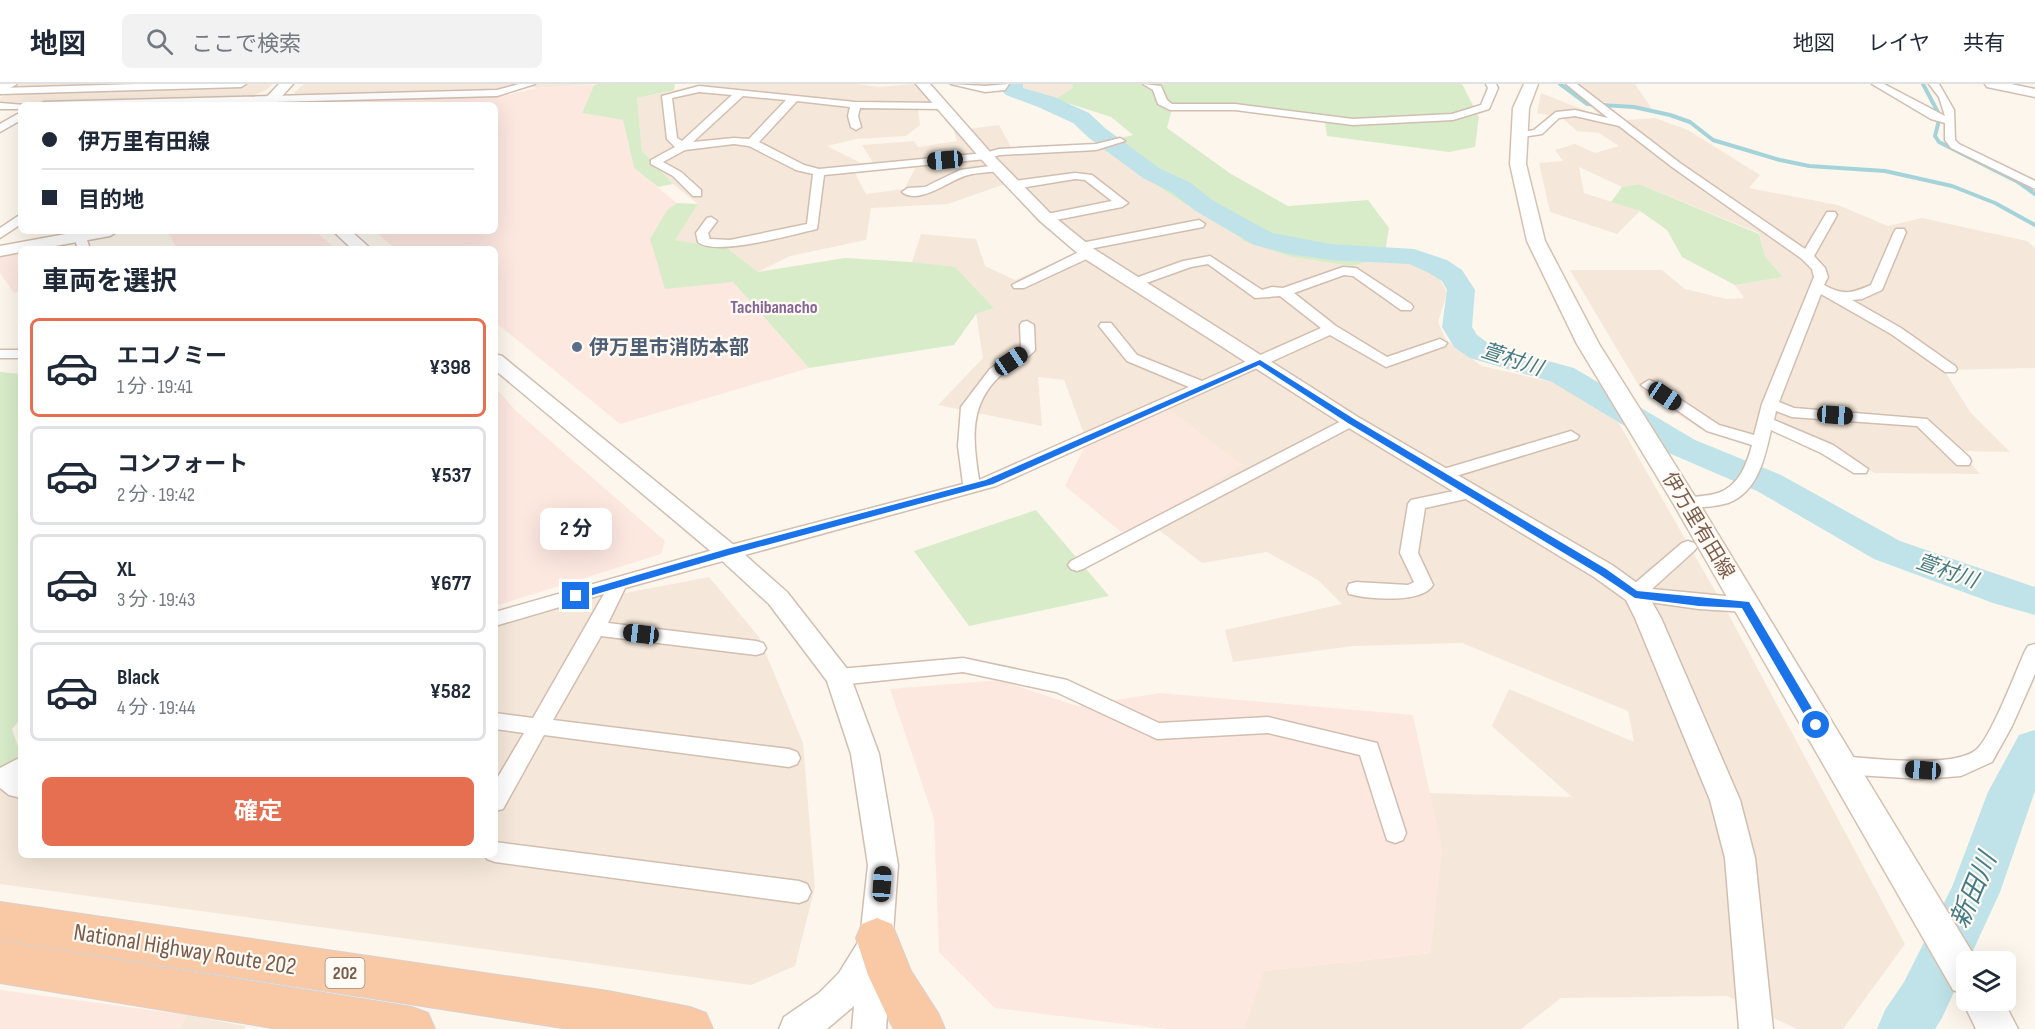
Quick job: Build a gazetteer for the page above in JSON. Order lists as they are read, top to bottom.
{
  "streets": {
    "highway": ["National Highway Route 202", "202"],
    "main road": ["伊万里有田線"]
  },
  "districts": ["Tachibanacho"],
  "water": ["萱村川", "新田川"],
  "places": ["伊万里市消防本部"],
  "page": {
    "header": "地図",
    "search": "ここで検索",
    "nav": ["地図", "レイヤ", "共有"],
    "banner": ["伊万里有田線", "目的地"],
    "heading": "車両を選択",
    "list": [
      {
        "name": "エコノミー",
        "note": "1 分 · 19:41",
        "value": "¥398"
      },
      {
        "name": "コンフォート",
        "note": "2 分 · 19:42",
        "value": "¥537"
      },
      {
        "name": "XL",
        "note": "3 分 · 19:43",
        "value": "¥677"
      },
      {
        "name": "Black",
        "note": "4 分 · 19:44",
        "value": "¥582"
      }
    ],
    "bubble": "2 分",
    "buttons": "確定"
  }
}
